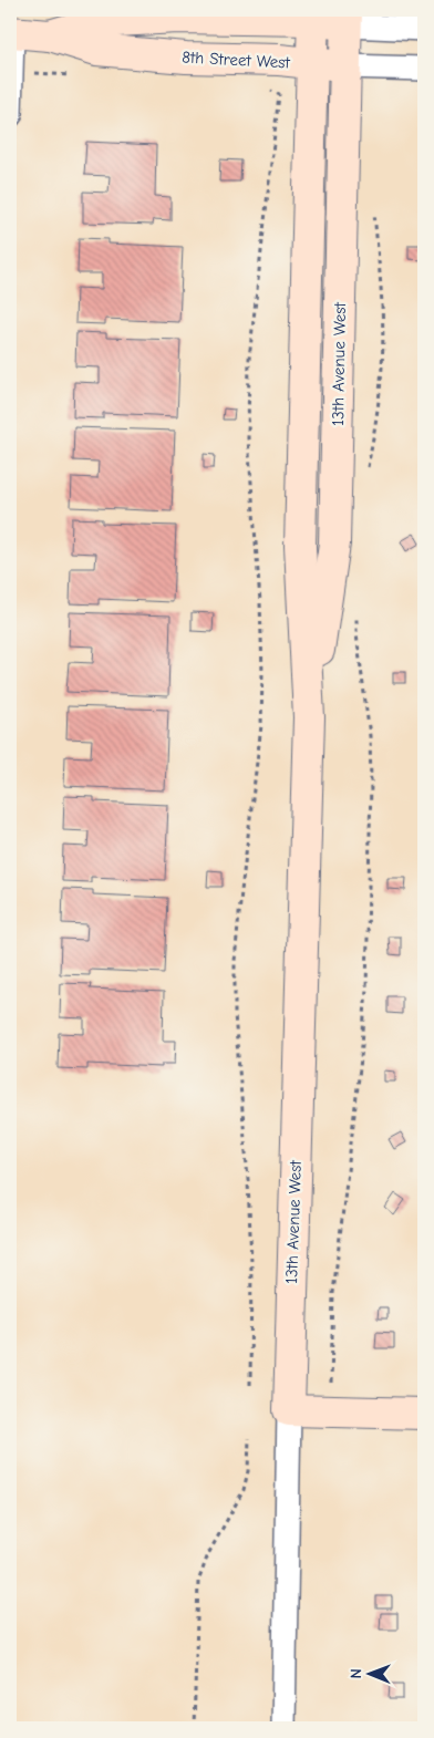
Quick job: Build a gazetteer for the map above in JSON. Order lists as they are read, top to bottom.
{
  "streets": {
    "street": ["8th Street West", "13th Avenue West"]
  },
  "crossings": [
    ["8th Street West", "13th Avenue West"]
  ],
  "north": "left"
}
